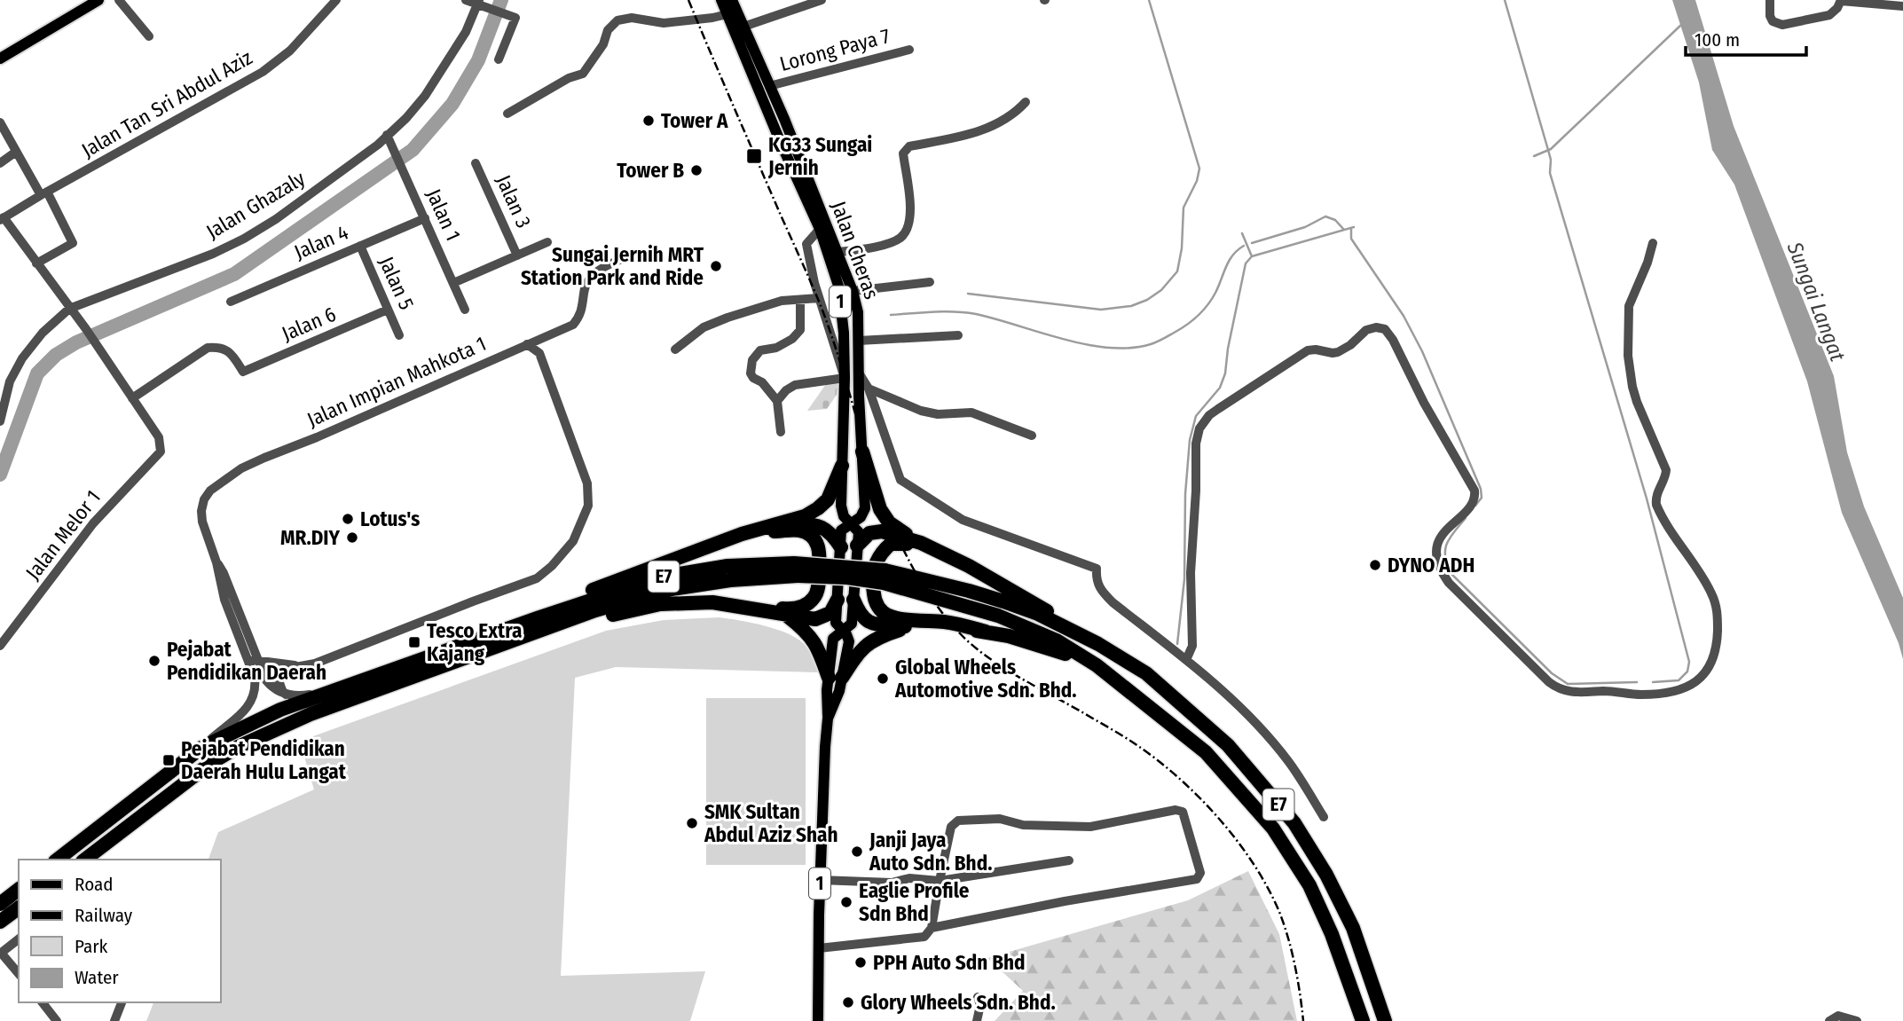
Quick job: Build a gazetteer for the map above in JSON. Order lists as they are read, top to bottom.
{
  "streets": {
    "highway": ["E7"],
    "main road": ["Jalan Cheras", "1"],
    "street": [
      "Lorong Paya 7",
      "Jalan Tan Sri Abdul Aziz",
      "Jalan 3",
      "Jalan Ghazaly",
      "Jalan 1",
      "Jalan 4",
      "Jalan 5",
      "Jalan 6",
      "Jalan Impian Mahkota 1",
      "Jalan Melor 1"
    ]
  },
  "crossings": [
    ["Lorong Paya 7", "Jalan Cheras"],
    ["Jalan Ghazaly", "Jalan 1"],
    ["Jalan 1", "Jalan 4"],
    ["Jalan 4", "Jalan 5"],
    ["Jalan 5", "Jalan 6"],
    ["Jalan 6", "Jalan Melor 1"]
  ],
  "water": ["Sungai Langat"],
  "places": {
    "other": [
      "Tower A",
      "Tower B",
      "Sungai Jernih MRT Station Park and Ride",
      "Lotus's",
      "MR.DIY",
      "DYNO ADH",
      "Pejabat Pendidikan Daerah",
      "Global Wheels Automotive Sdn. Bhd.",
      "SMK Sultan Abdul Aziz Shah",
      "Janji Jaya Auto Sdn. Bhd.",
      "Eaglie Profile Sdn Bhd",
      "PPH Auto Sdn Bhd",
      "Glory Wheels Sdn. Bhd."
    ],
    "transit": ["KG33 Sungai Jernih", "Tesco Extra Kajang", "Pejabat Pendidikan Daerah Hulu Langat"]
  },
  "legend": [
    "Road",
    "Railway",
    "Park",
    "Water"
  ],
  "scale_bar": "100 m"
}
